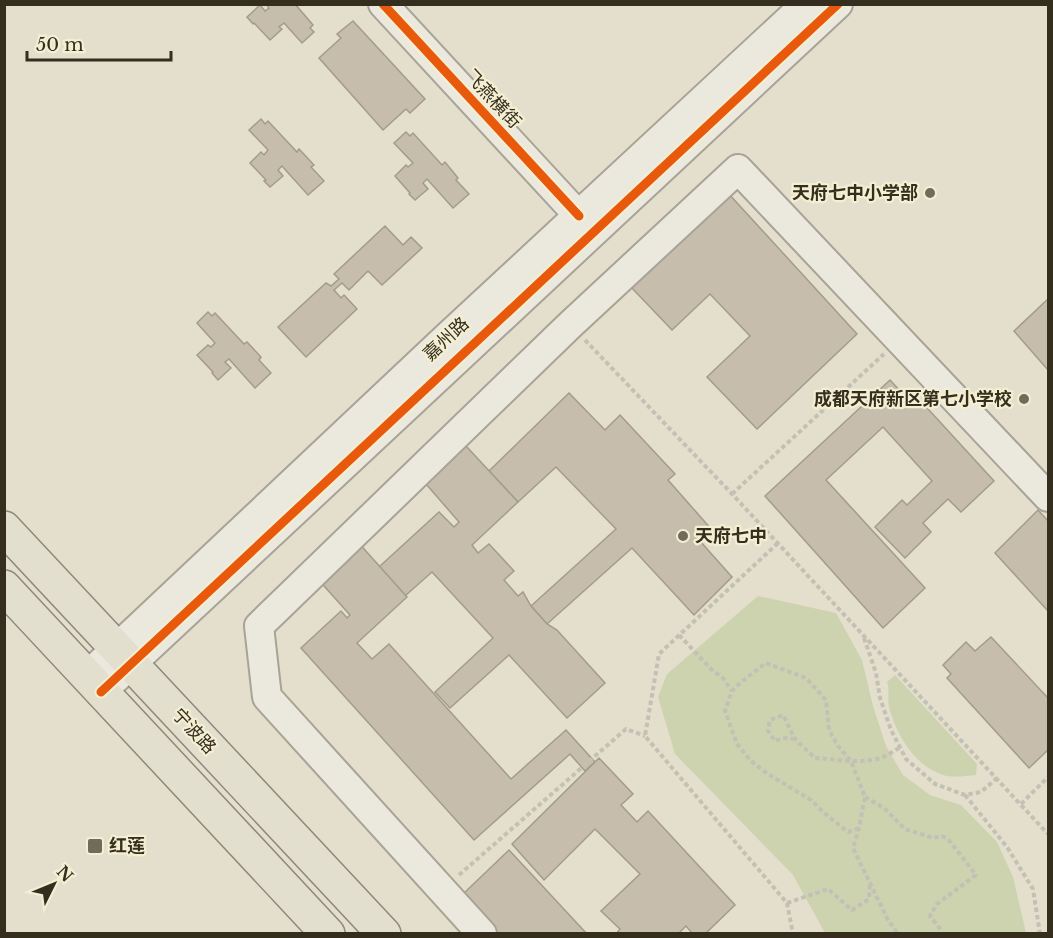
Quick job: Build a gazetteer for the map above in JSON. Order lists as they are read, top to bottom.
{
  "streets": {
    "main road": ["宁波路"],
    "street": ["飞燕横街", "嘉州路"]
  },
  "crossings": [
    ["飞燕横街", "嘉州路"],
    ["嘉州路", "宁波路"]
  ],
  "places": {
    "other": ["天府七中小学部", "成都天府新区第七小学校", "天府七中"],
    "transit": ["红莲"]
  },
  "scale_bar": "50 m",
  "north": "top right"
}
